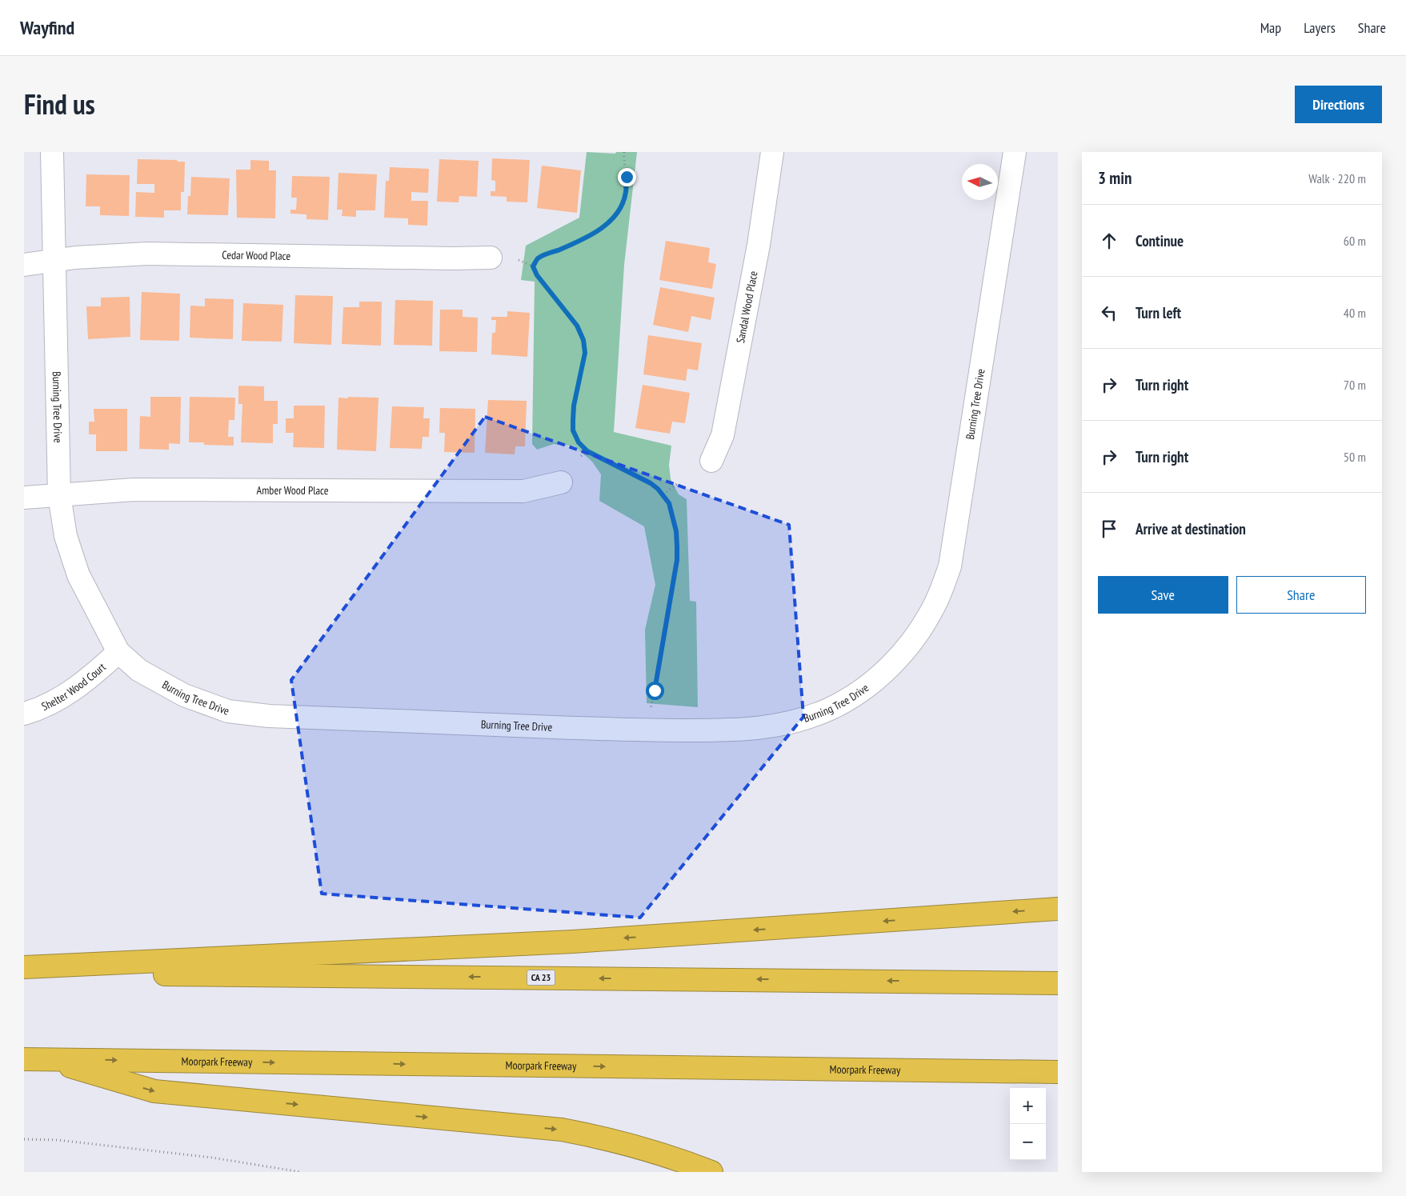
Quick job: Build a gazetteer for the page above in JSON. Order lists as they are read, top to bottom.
{
  "streets": {
    "highway": ["CA 23", "Moorpark Freeway"],
    "street": [
      "Cedar Wood Place",
      "Sandal Wood Place",
      "Burning Tree Drive",
      "Amber Wood Place",
      "Shelter Wood Court"
    ]
  },
  "crossings": [
    ["Cedar Wood Place", "Burning Tree Drive"],
    ["Burning Tree Drive", "Amber Wood Place"],
    ["Burning Tree Drive", "Shelter Wood Court"]
  ],
  "north": "left",
  "page": {
    "header": "Wayfind",
    "nav": ["Map", "Layers", "Share"],
    "title": "Find us",
    "buttons": [
      "Directions",
      ["Save", "Share"]
    ],
    "heading": ["3 min", "Walk · 220 m"],
    "list": [
      ["Continue", "60 m"],
      ["Turn left", "40 m"],
      ["Turn right", "70 m"],
      ["Turn right", "50 m"],
      "Arrive at destination"
    ],
    "map_buttons": ["+", "−"]
  }
}
